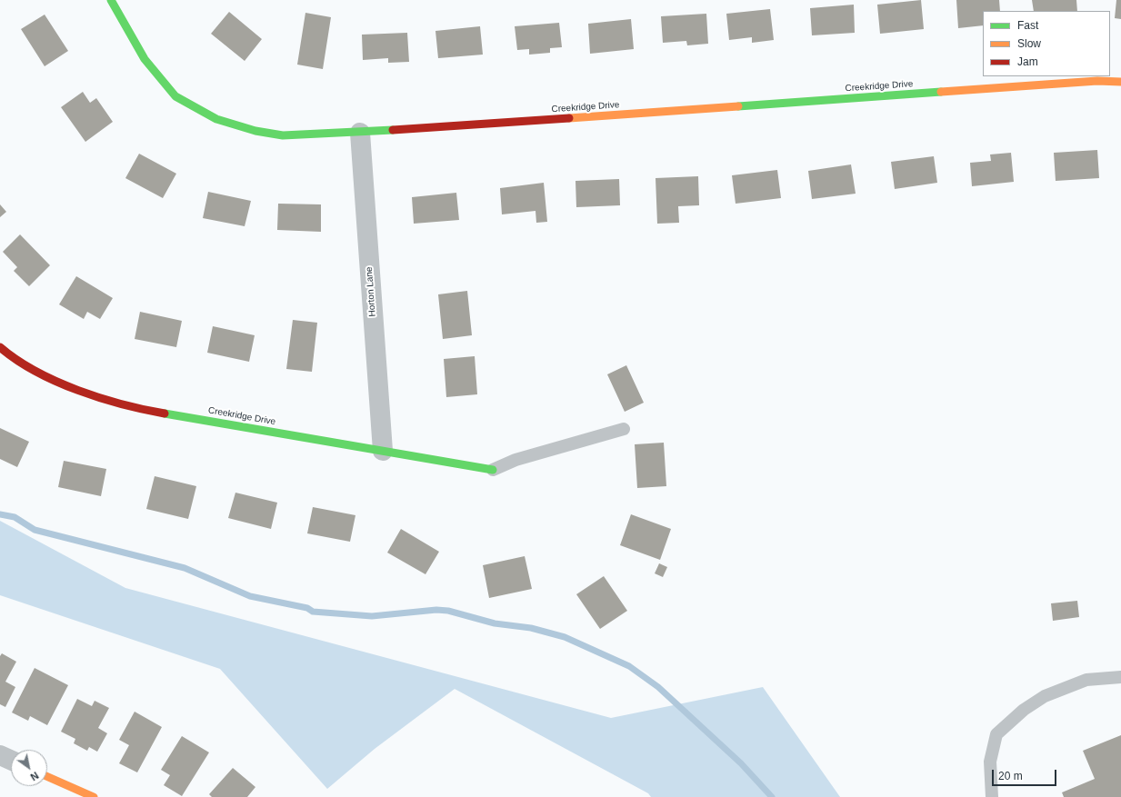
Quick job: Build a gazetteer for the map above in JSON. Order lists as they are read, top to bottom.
{
  "streets": {
    "street": ["Creekridge Drive", "Horton Lane"]
  },
  "crossings": [
    ["Creekridge Drive", "Horton Lane"]
  ],
  "legend": ["Fast", "Slow", "Jam"],
  "scale_bar": "20 m",
  "north": "bottom right"
}
